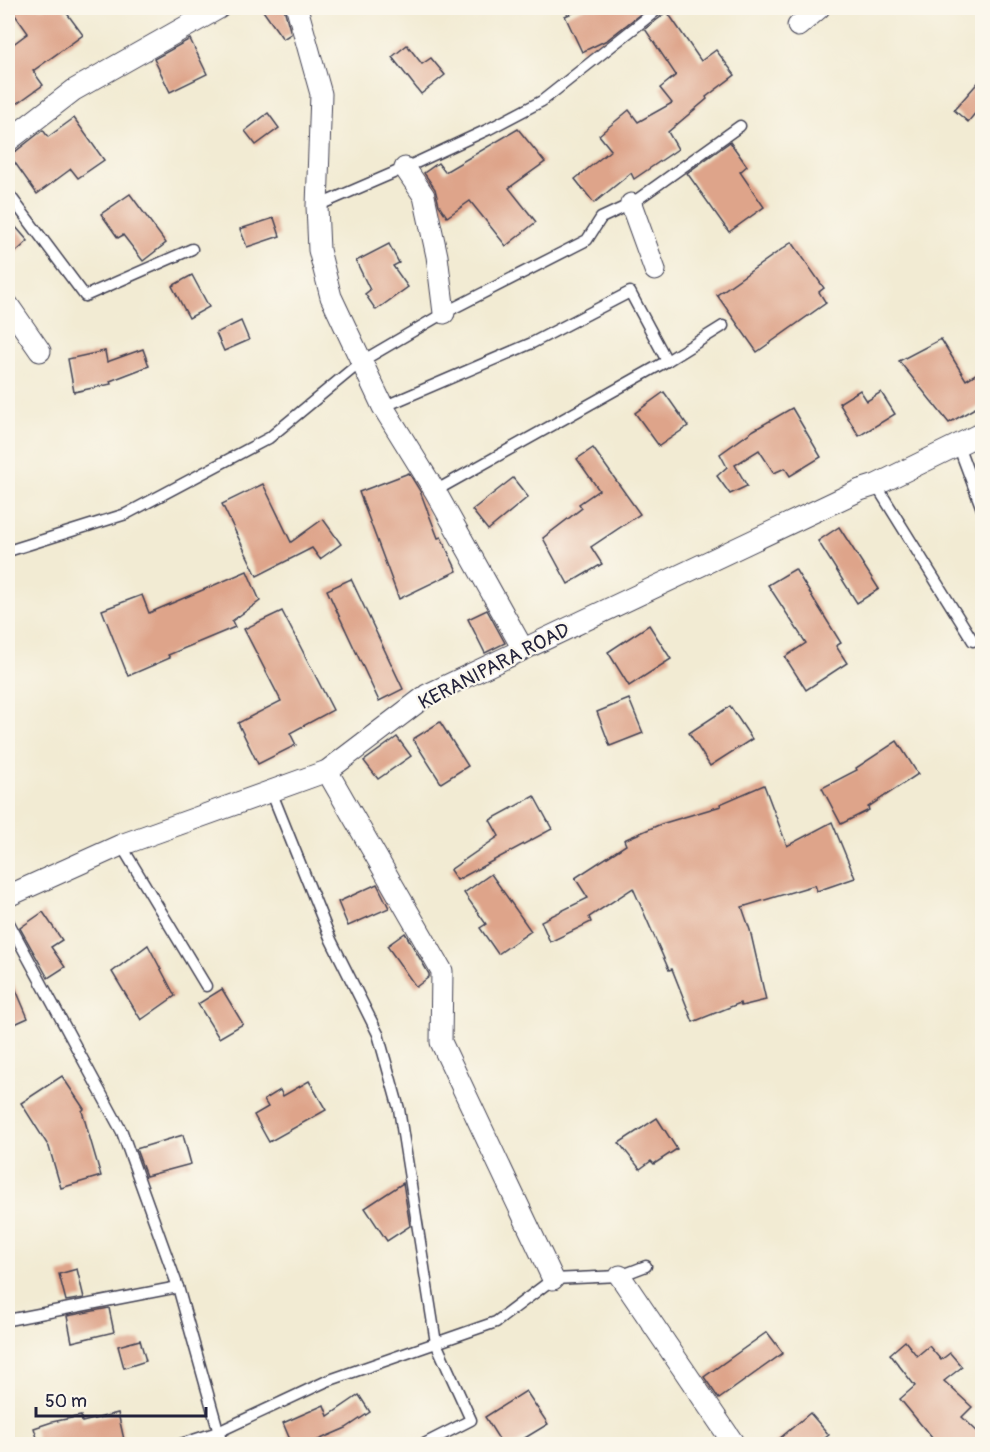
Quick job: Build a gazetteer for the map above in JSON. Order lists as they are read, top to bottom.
{
  "streets": {
    "street": ["KERANIPARA ROAD"]
  },
  "scale_bar": "50 m"
}
